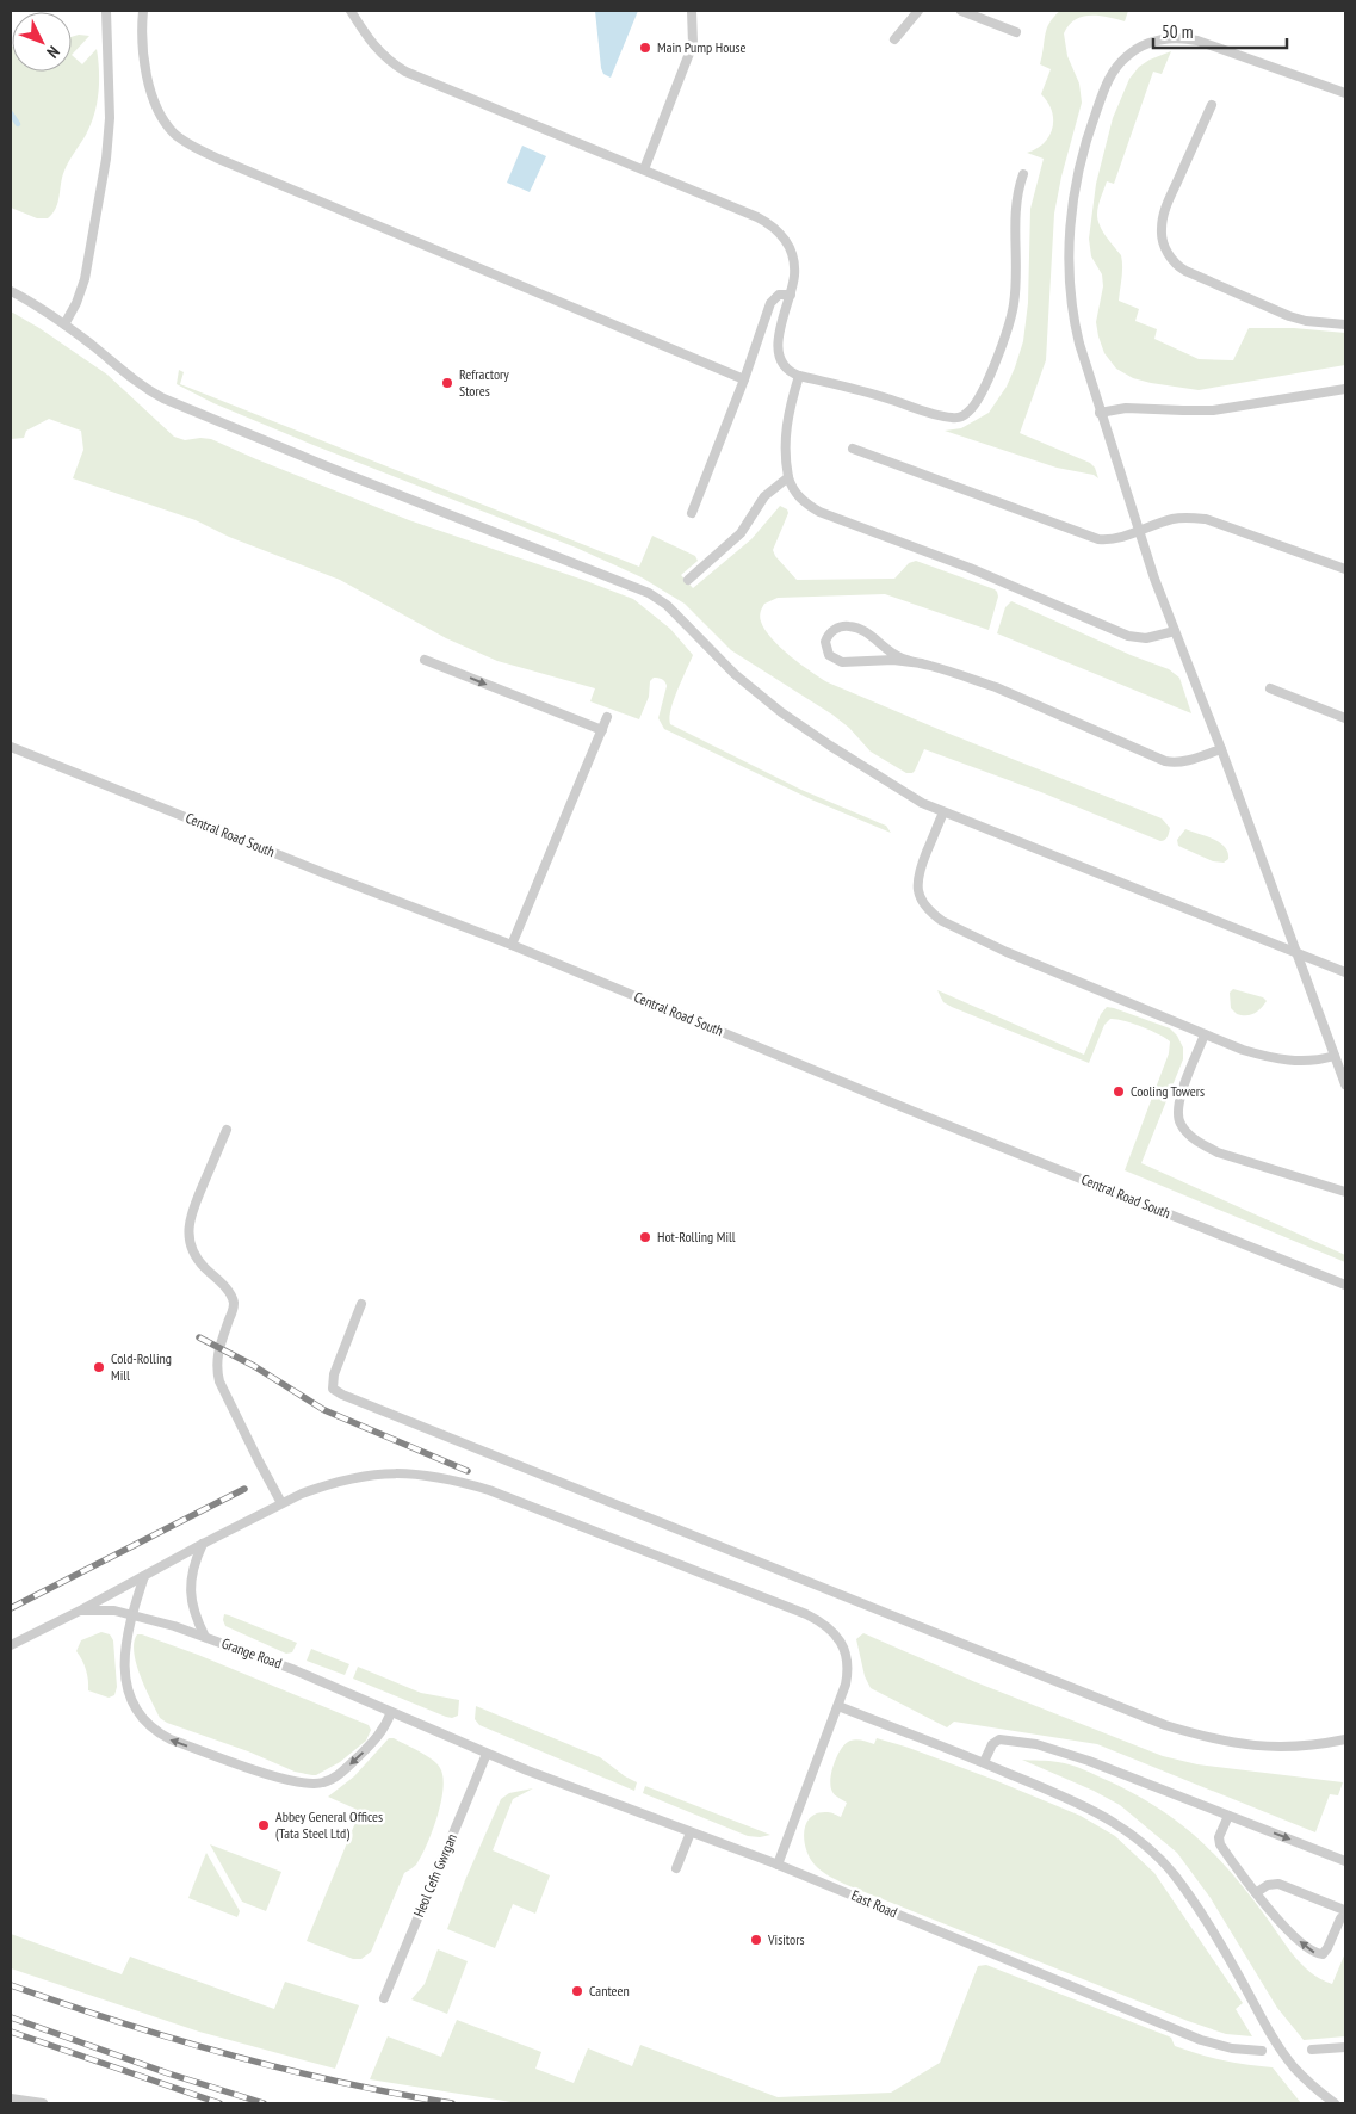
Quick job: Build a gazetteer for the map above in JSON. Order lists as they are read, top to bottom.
{
  "streets": {
    "lane": [
      "Central Road South",
      "Grange Road",
      "Heol Cefn Gwrgan",
      "East Road"
    ]
  },
  "crossings": [
    ["Grange Road", "Heol Cefn Gwrgan"],
    ["Grange Road", "East Road"],
    ["Heol Cefn Gwrgan", "East Road"]
  ],
  "places": [
    "Main Pump House",
    "Refractory Stores",
    "Cooling Towers",
    "Hot-Rolling Mill",
    "Cold-Rolling Mill",
    "Abbey General Offices (Tata Steel Ltd)",
    "Visitors",
    "Canteen"
  ],
  "scale_bar": "50 m",
  "north": "bottom right"
}
